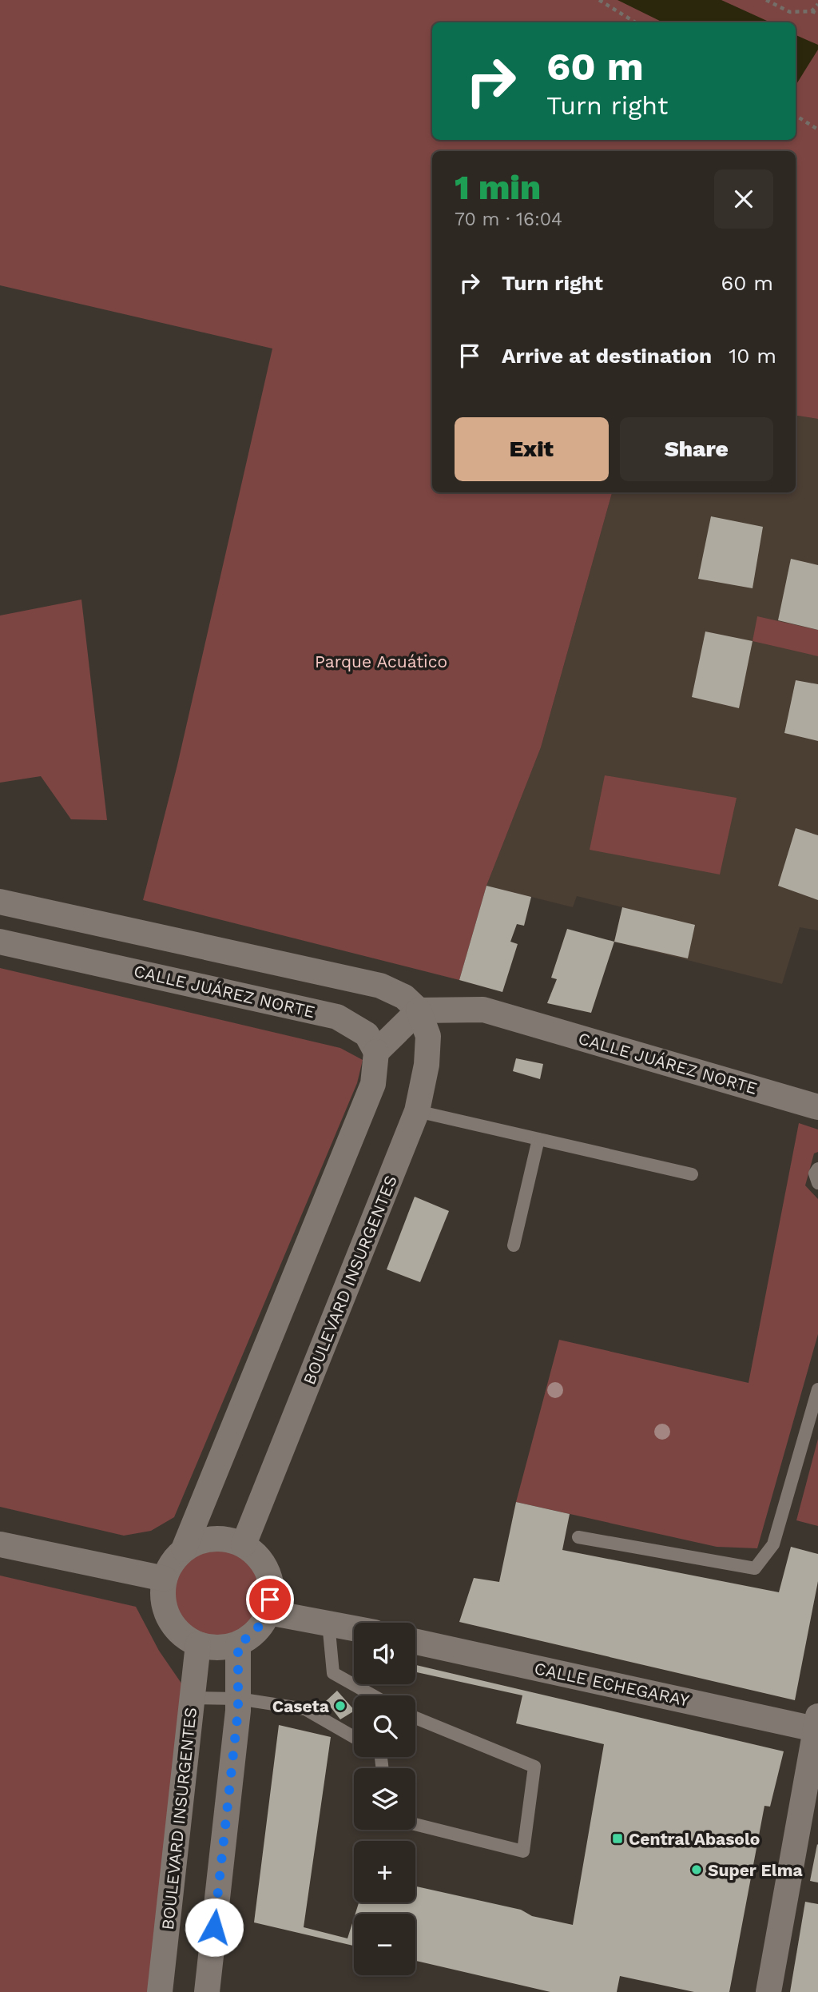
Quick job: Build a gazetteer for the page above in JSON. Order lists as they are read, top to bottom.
{
  "streets": {
    "street": ["CALLE JUÁREZ NORTE", "BOULEVARD INSURGENTES", "CALLE ECHEGARAY"]
  },
  "crossings": [
    ["CALLE JUÁREZ NORTE", "BOULEVARD INSURGENTES"]
  ],
  "parks": ["Parque Acuático"],
  "places": {
    "other": ["Caseta", "Super Elma"],
    "transit": ["Central Abasolo"]
  },
  "page": {
    "turn": ["60 m", "Turn right"],
    "heading": ["1 min", "70 m · 16:04"],
    "list": [
      {
        "name": "Turn right",
        "value": "60 m"
      },
      {
        "name": "Arrive at destination",
        "value": "10 m"
      }
    ],
    "buttons": ["Exit", "Share"],
    "map_buttons": ["+", "−"]
  }
}
